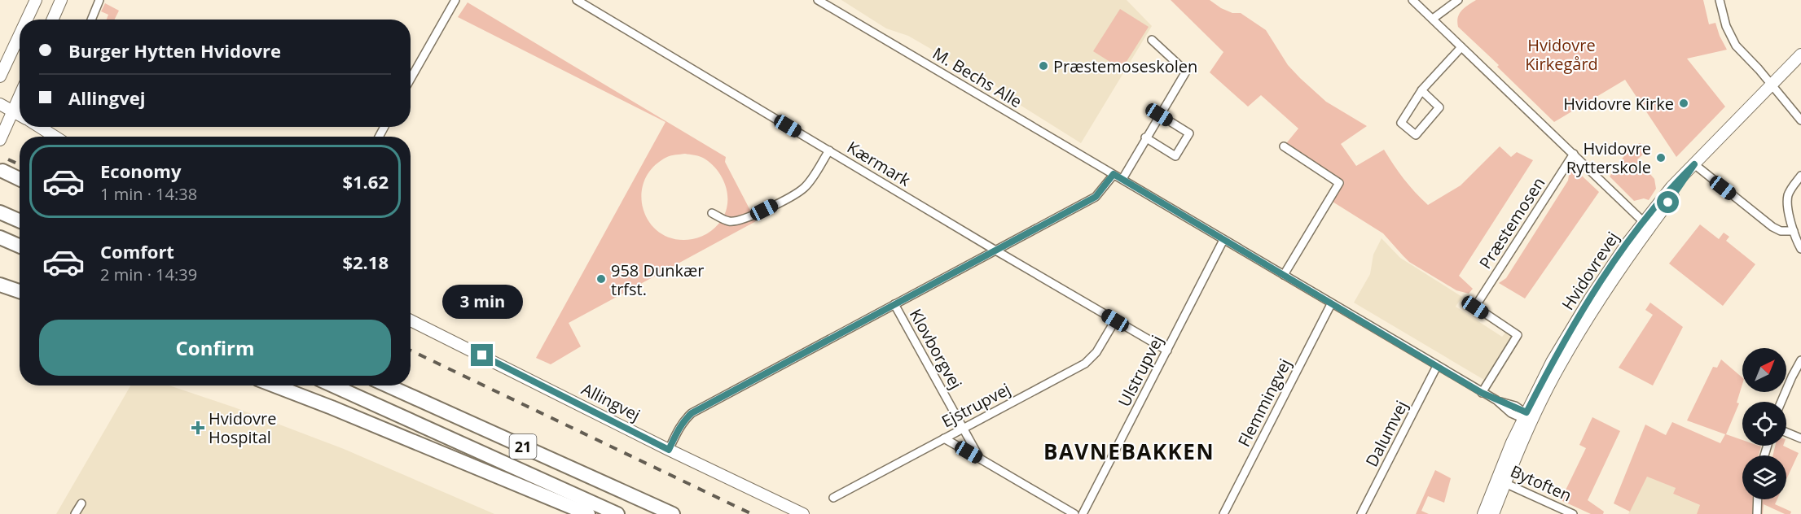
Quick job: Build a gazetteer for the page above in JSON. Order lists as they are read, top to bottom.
{
  "streets": {
    "highway": ["21"],
    "street": [
      "M. Bechs Alle",
      "Kærmark",
      "Præstemosen",
      "Hvidovrevej",
      "Klovborgvej",
      "Ulstrupvej",
      "Allingvej",
      "Flemmingvej",
      "Ejstrupvej",
      "Dalumvej",
      "Bytoften"
    ]
  },
  "crossings": [
    ["M. Bechs Alle", "Præstemosen"],
    ["M. Bechs Alle", "Hvidovrevej"],
    ["M. Bechs Alle", "Ulstrupvej"],
    ["M. Bechs Alle", "Flemmingvej"],
    ["M. Bechs Alle", "Dalumvej"],
    ["Kærmark", "Ulstrupvej"],
    ["Kærmark", "Ejstrupvej"],
    ["Hvidovrevej", "Bytoften"],
    ["Klovborgvej", "Ejstrupvej"]
  ],
  "districts": ["BAVNEBAKKEN"],
  "parks": ["Hvidovre Kirkegård"],
  "places": {
    "other": [
      "Præstemoseskolen",
      "Hvidovre Kirke",
      "Hvidovre Rytterskole",
      "958 Dunkær trfst."
    ],
    "health": ["Hvidovre Hospital"]
  },
  "north": "top right",
  "page": {
    "banner": ["Burger Hytten Hvidovre", "Allingvej"],
    "list": [
      {
        "name": "Economy",
        "note": "1 min · 14:38",
        "value": "$1.62"
      },
      {
        "name": "Comfort",
        "note": "2 min · 14:39",
        "value": "$2.18"
      }
    ],
    "bubble": "3 min",
    "buttons": "Confirm"
  }
}
